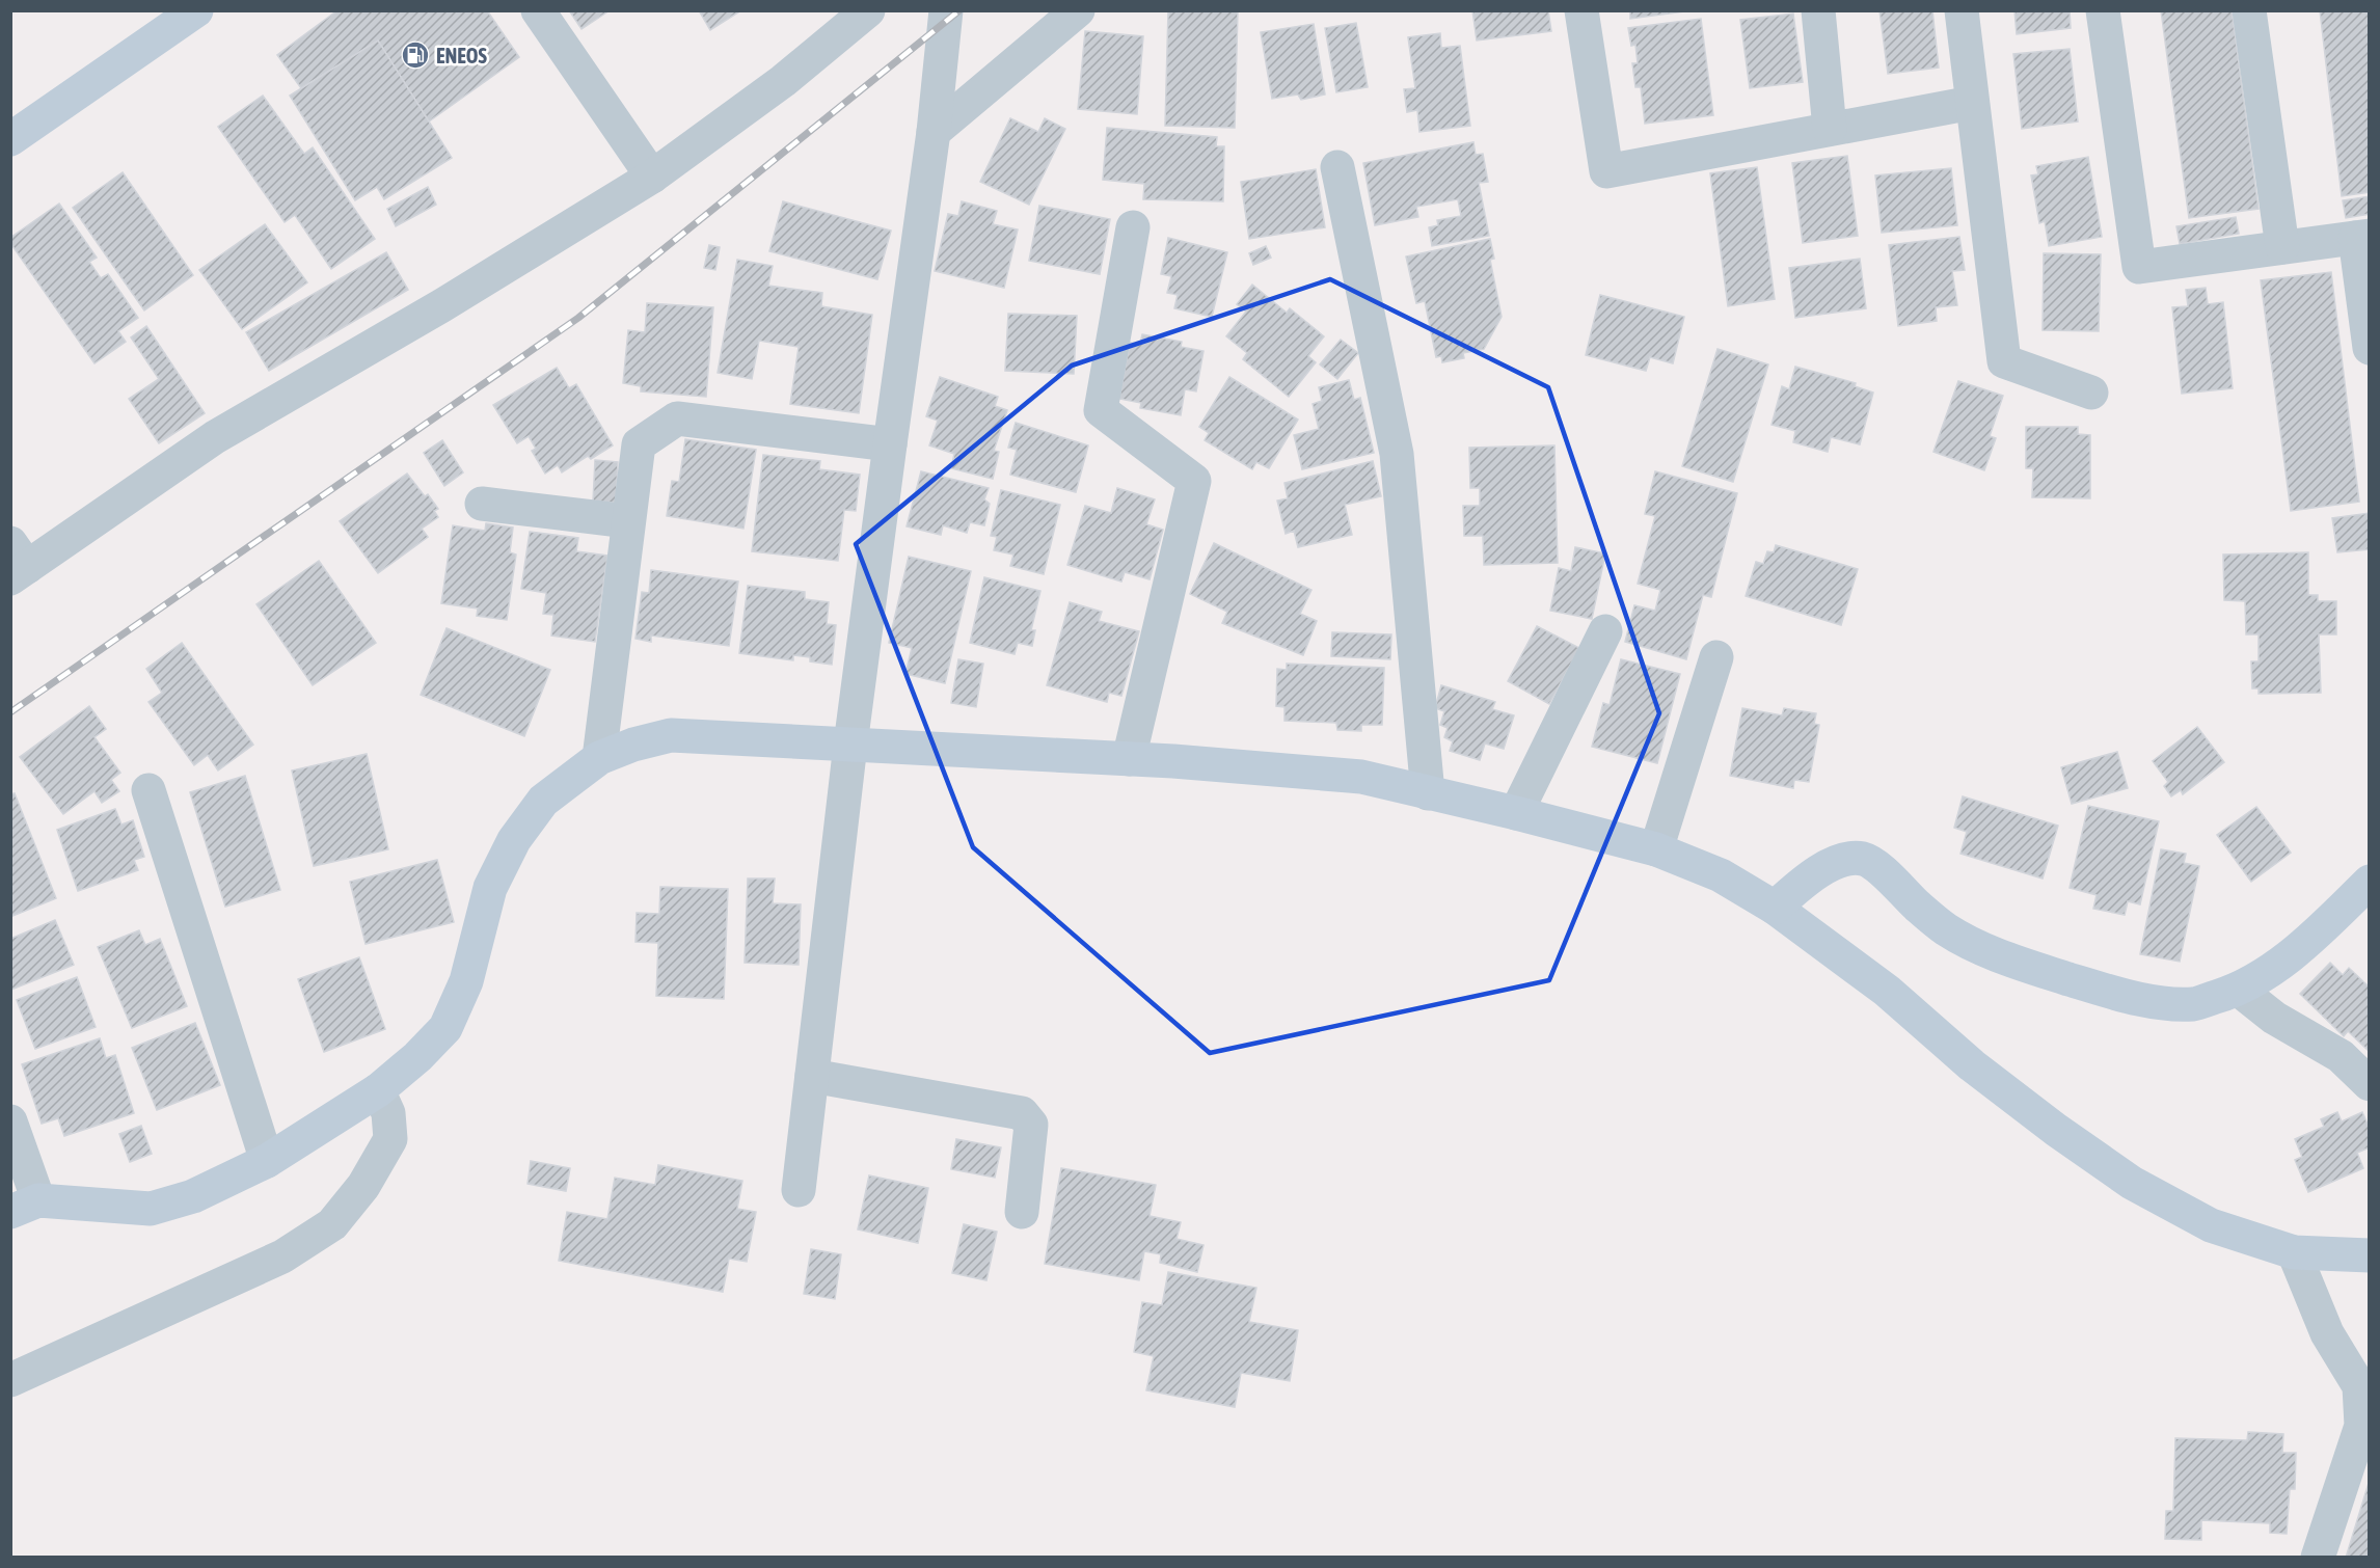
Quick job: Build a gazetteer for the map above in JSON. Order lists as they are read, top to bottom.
{
  "places": {
    "fuel station": ["ENEOS"]
  }
}
